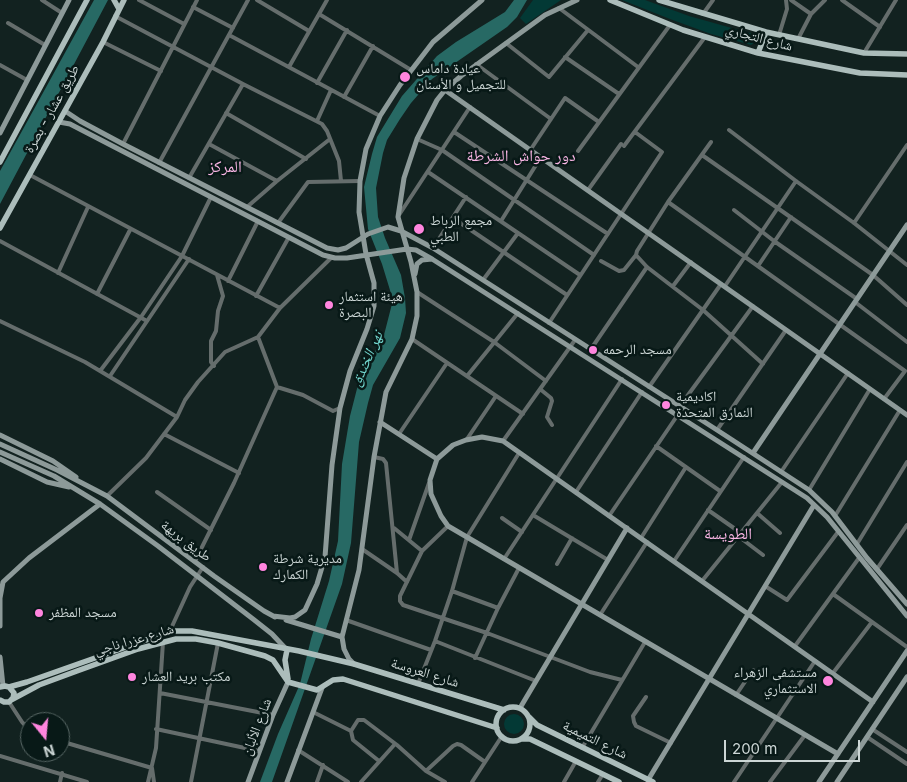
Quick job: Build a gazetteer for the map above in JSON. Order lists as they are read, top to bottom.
{
  "streets": {
    "main road": [
      "شارع التجاري",
      "طريق عشار - بصرة",
      "طريق بريهة",
      "شارع عزرا ناجي",
      "شارع العروسة",
      "شارع الألبان",
      "شارع التميمية"
    ]
  },
  "crossings": [
    ["طريق بريهة", "شارع عزرا ناجي"],
    ["شارع عزرا ناجي", "شارع العروسة"],
    ["شارع عزرا ناجي", "شارع الألبان"],
    ["شارع العروسة", "شارع التميمية"]
  ],
  "districts": ["دور حواش الشرطة", "المركز", "الطويسة"],
  "water": ["نهر الخندق"],
  "places": [
    "عيادة داماس للتجميل و الأسنان",
    "مجمع الرباط الطبي",
    "هيئة استثمار البصرة",
    "مسجد الرحمه",
    "اكاديمية النمارق المتحدة",
    "مديرية شرطة الكمارك",
    "مسجد المظفر",
    "مكتب بريد العشار",
    "مستشفى الزهراء الاستثماري"
  ],
  "scale_bar": "200 m",
  "north": "bottom"
}
